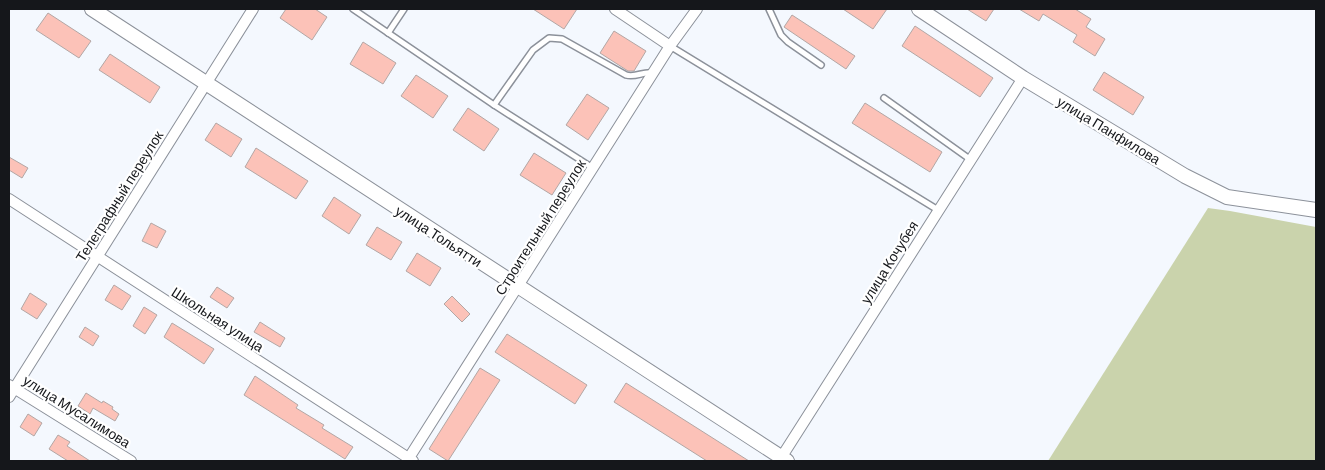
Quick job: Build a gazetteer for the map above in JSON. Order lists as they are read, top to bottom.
{
  "streets": {
    "street": [
      "улица Панфилова",
      "Телеграфный переулок",
      "Строительный переулок",
      "улица Тольятти",
      "улица Кочубея",
      "Школьная улица",
      "улица Мусалимова"
    ]
  },
  "crossings": [
    ["улица Панфилова", "улица Кочубея"],
    ["Телеграфный переулок", "улица Тольятти"],
    ["Телеграфный переулок", "Школьная улица"],
    ["Телеграфный переулок", "улица Мусалимова"],
    ["Строительный переулок", "улица Тольятти"],
    ["Строительный переулок", "Школьная улица"],
    ["улица Тольятти", "улица Кочубея"]
  ]
}
